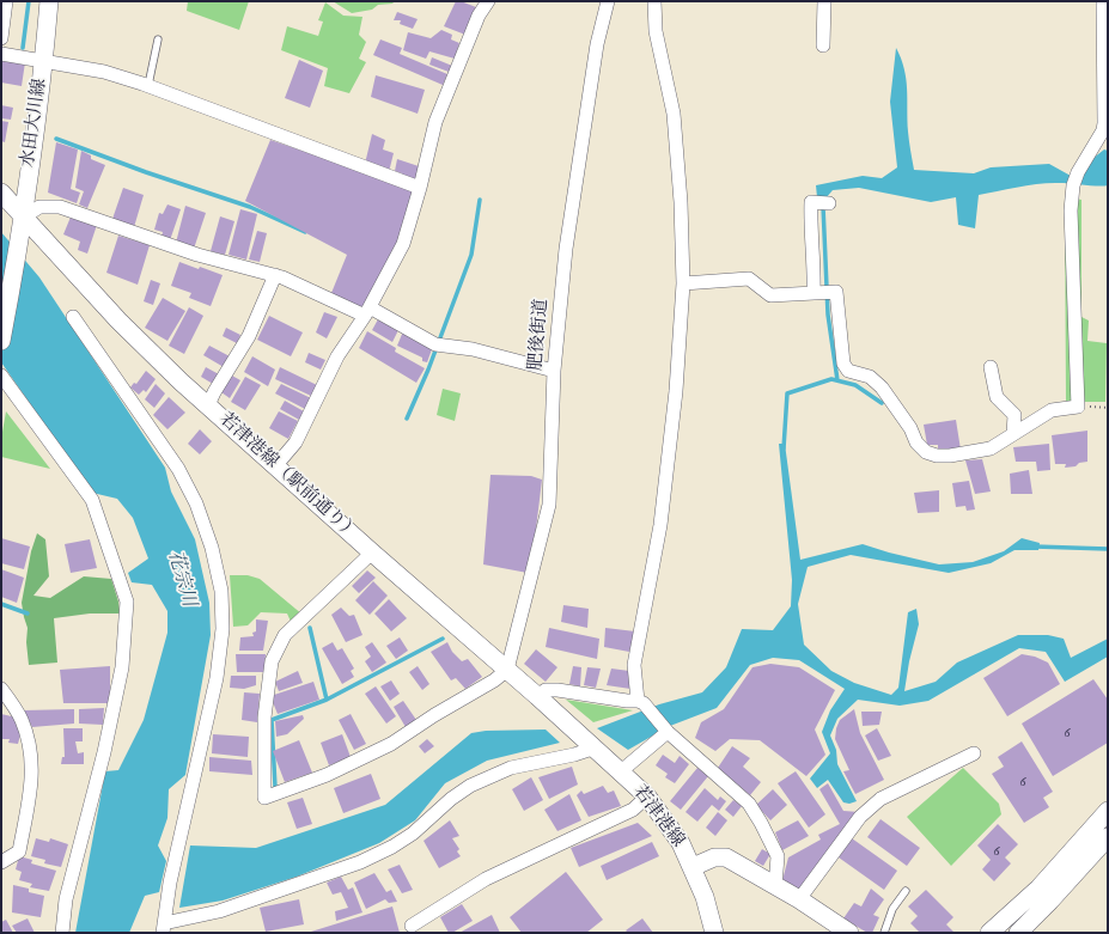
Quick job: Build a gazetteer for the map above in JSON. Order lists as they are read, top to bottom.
{
  "streets": {
    "main road": ["水田大川線", "若津港線（駅前通り）", "若津港線"],
    "street": ["肥後街道"]
  },
  "crossings": [
    ["水田大川線", "若津港線（駅前通り）"],
    ["肥後街道", "若津港線（駅前通り）"],
    ["若津港線（駅前通り）", "若津港線"]
  ],
  "water": ["花宗川"],
  "house_numbers": ["6", "6", "6"]
}
